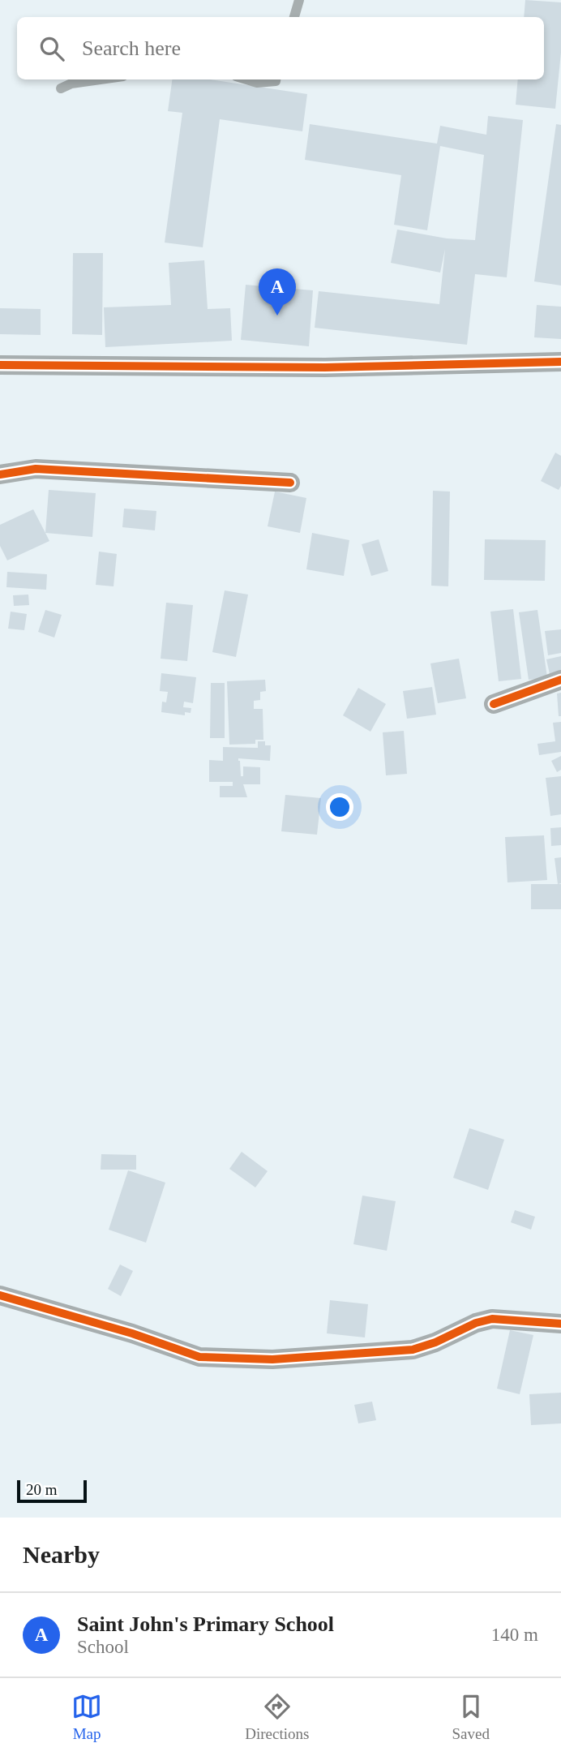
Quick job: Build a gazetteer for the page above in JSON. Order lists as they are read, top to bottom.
{
  "scale_bar": "20 m",
  "page": {
    "search": "Search here",
    "pins": "A",
    "scale": "20 m",
    "heading": "Nearby",
    "list": [
      {
        "mark": "A",
        "name": "Saint John's Primary School",
        "note": "School",
        "value": "140 m"
      }
    ],
    "nav": ["Map", "Directions", "Saved"]
  }
}
